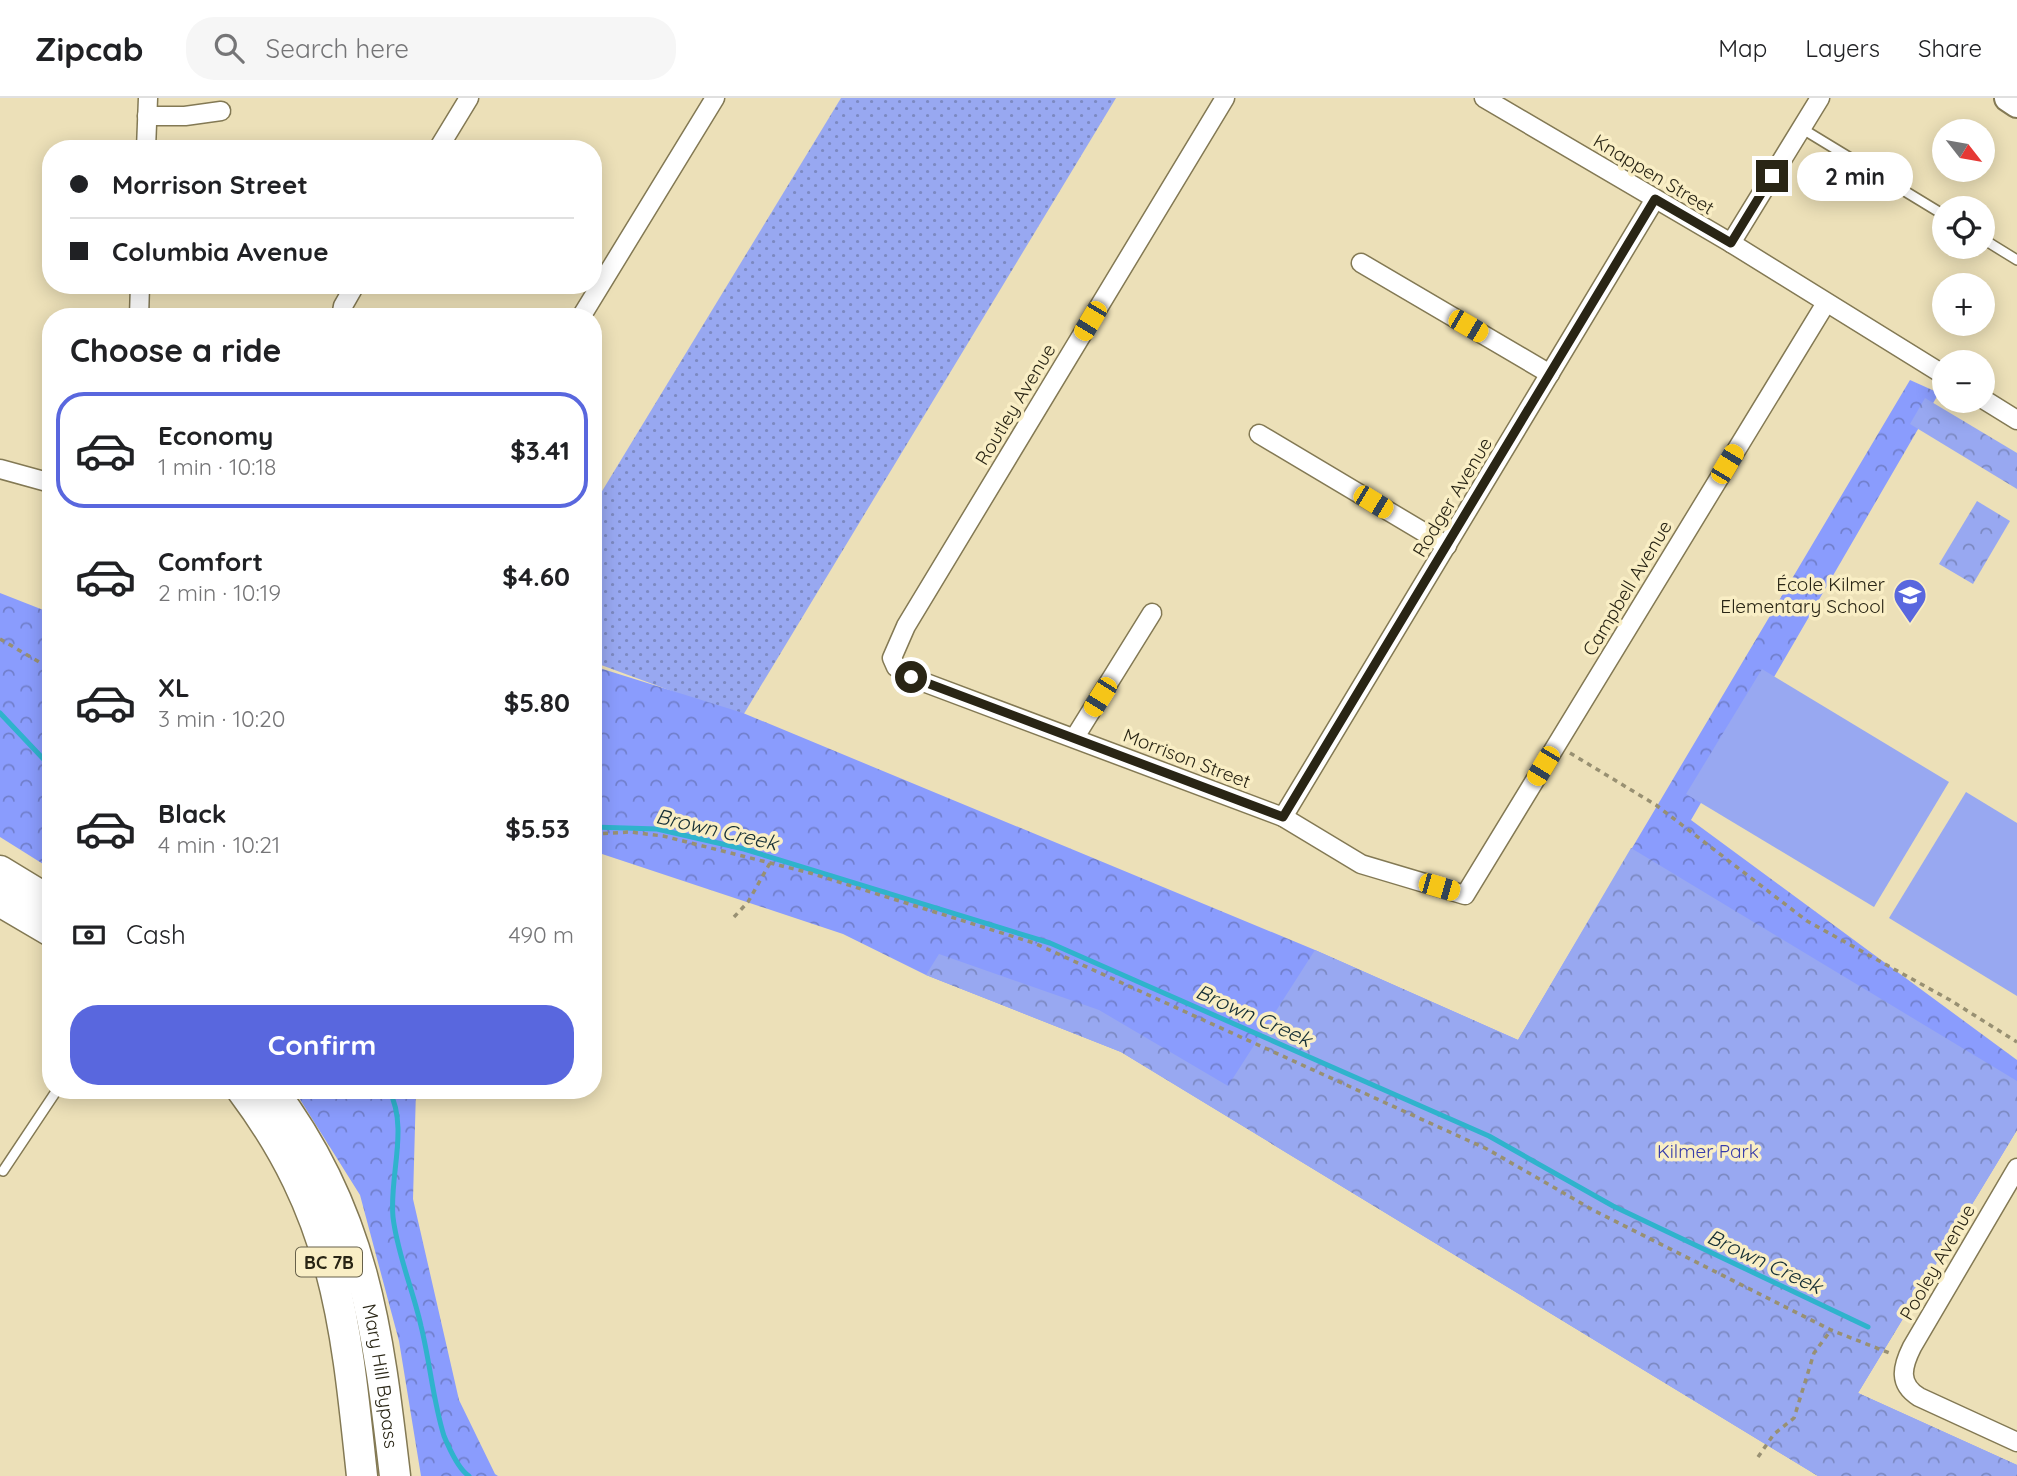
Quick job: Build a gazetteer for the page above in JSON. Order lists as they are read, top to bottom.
{
  "streets": {
    "highway": ["BC 7B", "Mary Hill Bypass"],
    "street": [
      "Knappen Street",
      "Routley Avenue",
      "Rodger Avenue",
      "Campbell Avenue",
      "Morrison Street",
      "Pooley Avenue"
    ]
  },
  "crossings": [
    ["Knappen Street", "Rodger Avenue"],
    ["Knappen Street", "Campbell Avenue"],
    ["Routley Avenue", "Morrison Street"],
    ["Rodger Avenue", "Morrison Street"],
    ["Campbell Avenue", "Morrison Street"]
  ],
  "water": ["Brown Creek"],
  "parks": ["Kilmer Park"],
  "places": {
    "school or university": ["École Kilmer Elementary School"]
  },
  "north": "bottom right",
  "page": {
    "header": "Zipcab",
    "search": "Search here",
    "nav": ["Map", "Layers", "Share"],
    "map_buttons": ["+", "−"],
    "banner": ["Morrison Street", "Columbia Avenue"],
    "bubble": "2 min",
    "heading": "Choose a ride",
    "list": [
      {
        "name": "Economy",
        "note": "1 min · 10:18",
        "value": "$3.41"
      },
      {
        "name": "Comfort",
        "note": "2 min · 10:19",
        "value": "$4.60"
      },
      {
        "name": "XL",
        "note": "3 min · 10:20",
        "value": "$5.80"
      },
      {
        "name": "Black",
        "note": "4 min · 10:21",
        "value": "$5.53"
      }
    ],
    "pay": ["Cash", "490 m"],
    "buttons": "Confirm"
  }
}
